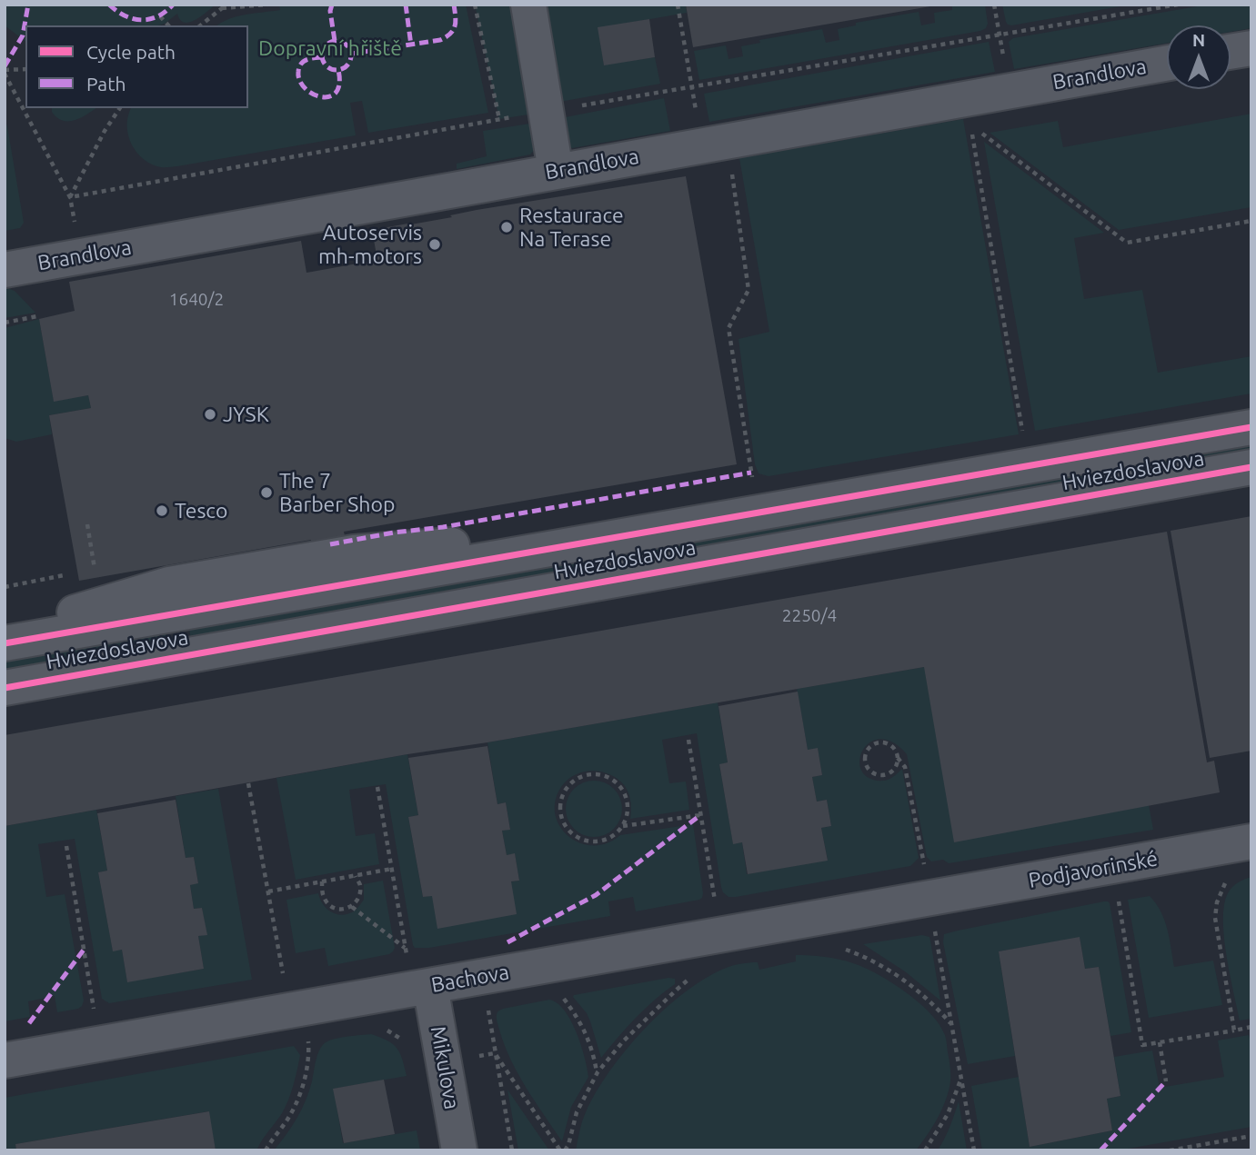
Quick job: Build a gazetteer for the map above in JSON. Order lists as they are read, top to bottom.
{
  "streets": {
    "street": [
      "Brandlova",
      "Hviezdoslavova",
      "Podjavorinské",
      "Bachova",
      "Mikulova"
    ]
  },
  "crossings": [
    ["Podjavorinské", "Bachova"],
    ["Bachova", "Mikulova"]
  ],
  "parks": ["Dopravní hřiště"],
  "places": [
    "Restaurace Na Terase",
    "Autoservis mh-motors",
    "JYSK",
    "The 7 Barber Shop",
    "Tesco"
  ],
  "house_numbers": ["1640/2", "2250/4"],
  "legend": ["Cycle path", "Path"],
  "north": "top"
}
